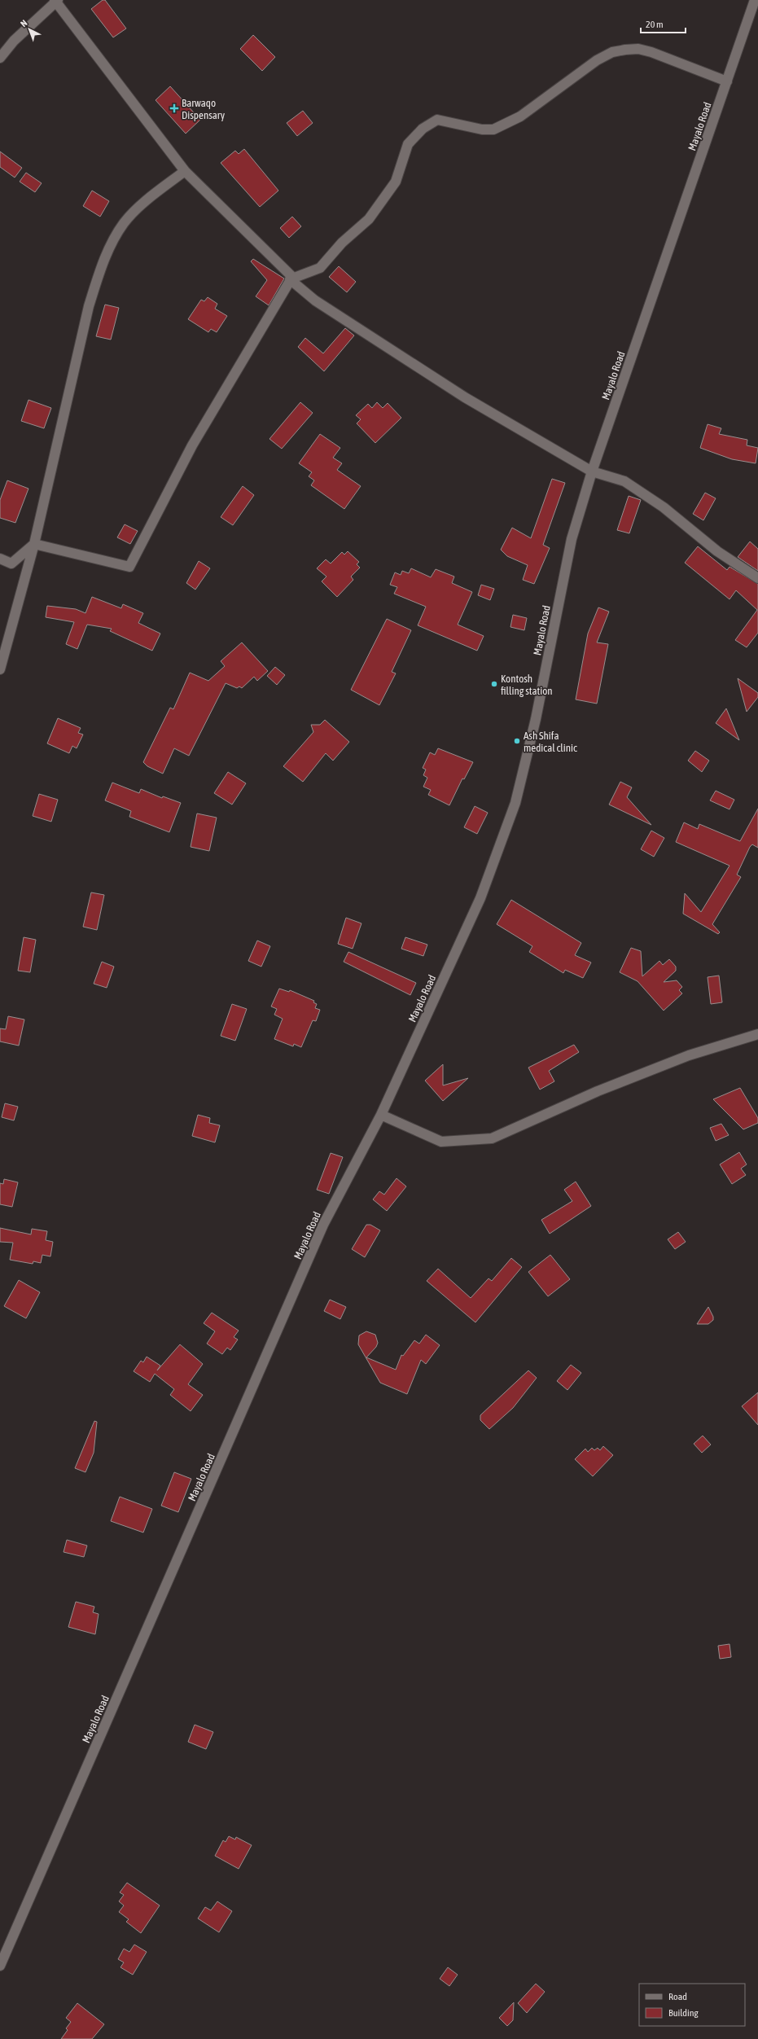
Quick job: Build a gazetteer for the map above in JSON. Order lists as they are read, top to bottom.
{
  "streets": {
    "street": ["Mayalo Road"]
  },
  "places": {
    "health": ["Barwaqo Dispensary"],
    "other": ["Kontosh filling station", "Ash Shifa medical clinic"]
  },
  "legend": ["Road", "Building"],
  "scale_bar": "20 m",
  "north": "top left"
}
